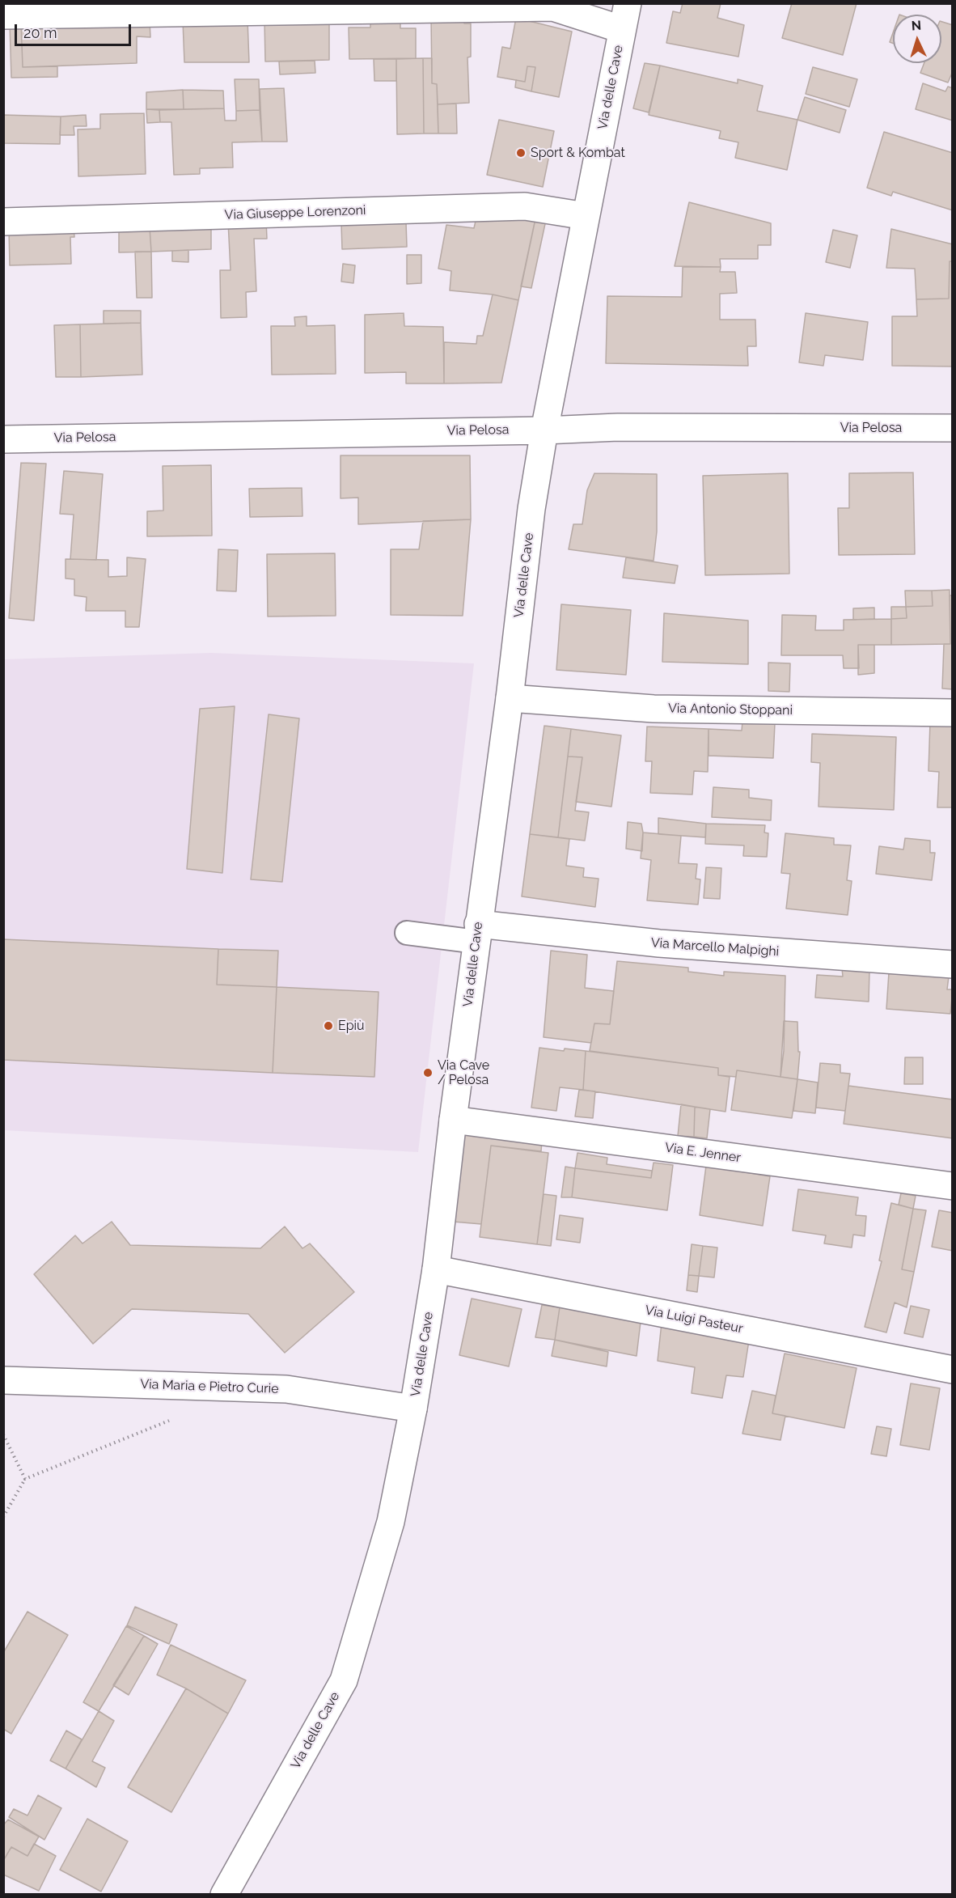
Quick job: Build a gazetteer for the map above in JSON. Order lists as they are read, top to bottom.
{
  "streets": {
    "street": [
      "Via delle Cave",
      "Via Giuseppe Lorenzoni",
      "Via Pelosa",
      "Via Antonio Stoppani",
      "Via Marcello Malpighi",
      "Via E. Jenner",
      "Via Luigi Pasteur",
      "Via Maria e Pietro Curie"
    ]
  },
  "crossings": [
    ["Via delle Cave", "Via Giuseppe Lorenzoni"],
    ["Via delle Cave", "Via Pelosa"],
    ["Via delle Cave", "Via Antonio Stoppani"],
    ["Via delle Cave", "Via Marcello Malpighi"],
    ["Via delle Cave", "Via E. Jenner"],
    ["Via delle Cave", "Via Luigi Pasteur"],
    ["Via delle Cave", "Via Maria e Pietro Curie"]
  ],
  "places": ["Sport & Kombat", "Epiù", "Via Cave / Pelosa"],
  "scale_bar": "20 m",
  "north": "top"
}
